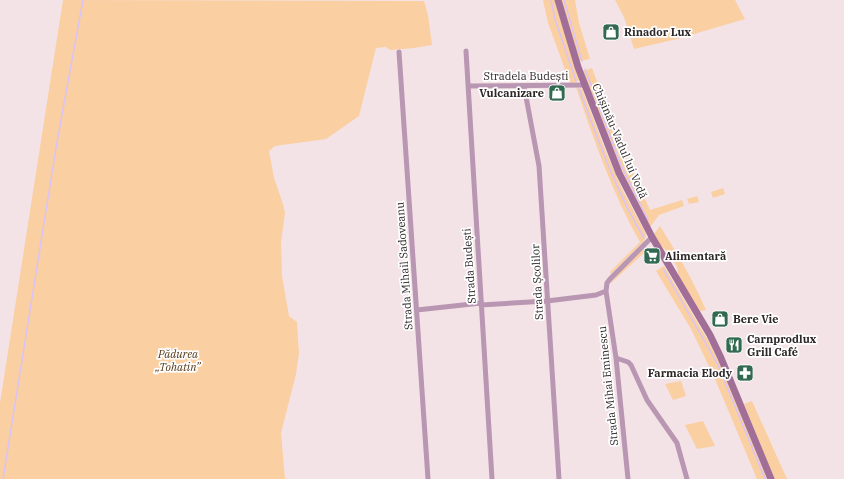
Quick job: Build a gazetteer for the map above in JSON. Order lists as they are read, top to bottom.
{
  "streets": {
    "main road": ["Chișinău-Vadul lui Vodă"],
    "street": [
      "Stradela Budești",
      "Strada Mihail Sadoveanu",
      "Strada Budești",
      "Strada Școlilor",
      "Strada Mihai Eminescu"
    ]
  },
  "crossings": [
    ["Stradela Budești", "Chișinău-Vadul lui Vodă"],
    ["Stradela Budești", "Strada Budești"],
    ["Stradela Budești", "Strada Școlilor"]
  ],
  "parks": ["Pădurea „Tohatin”"],
  "places": {
    "shop": ["Rinador Lux", "Vulcanizare", "Bere Vie"],
    "supermarket": ["Alimentară"],
    "restaurant": ["Carnprodlux Grill Café"],
    "pharmacy": ["Farmacia Elody"]
  }
}
